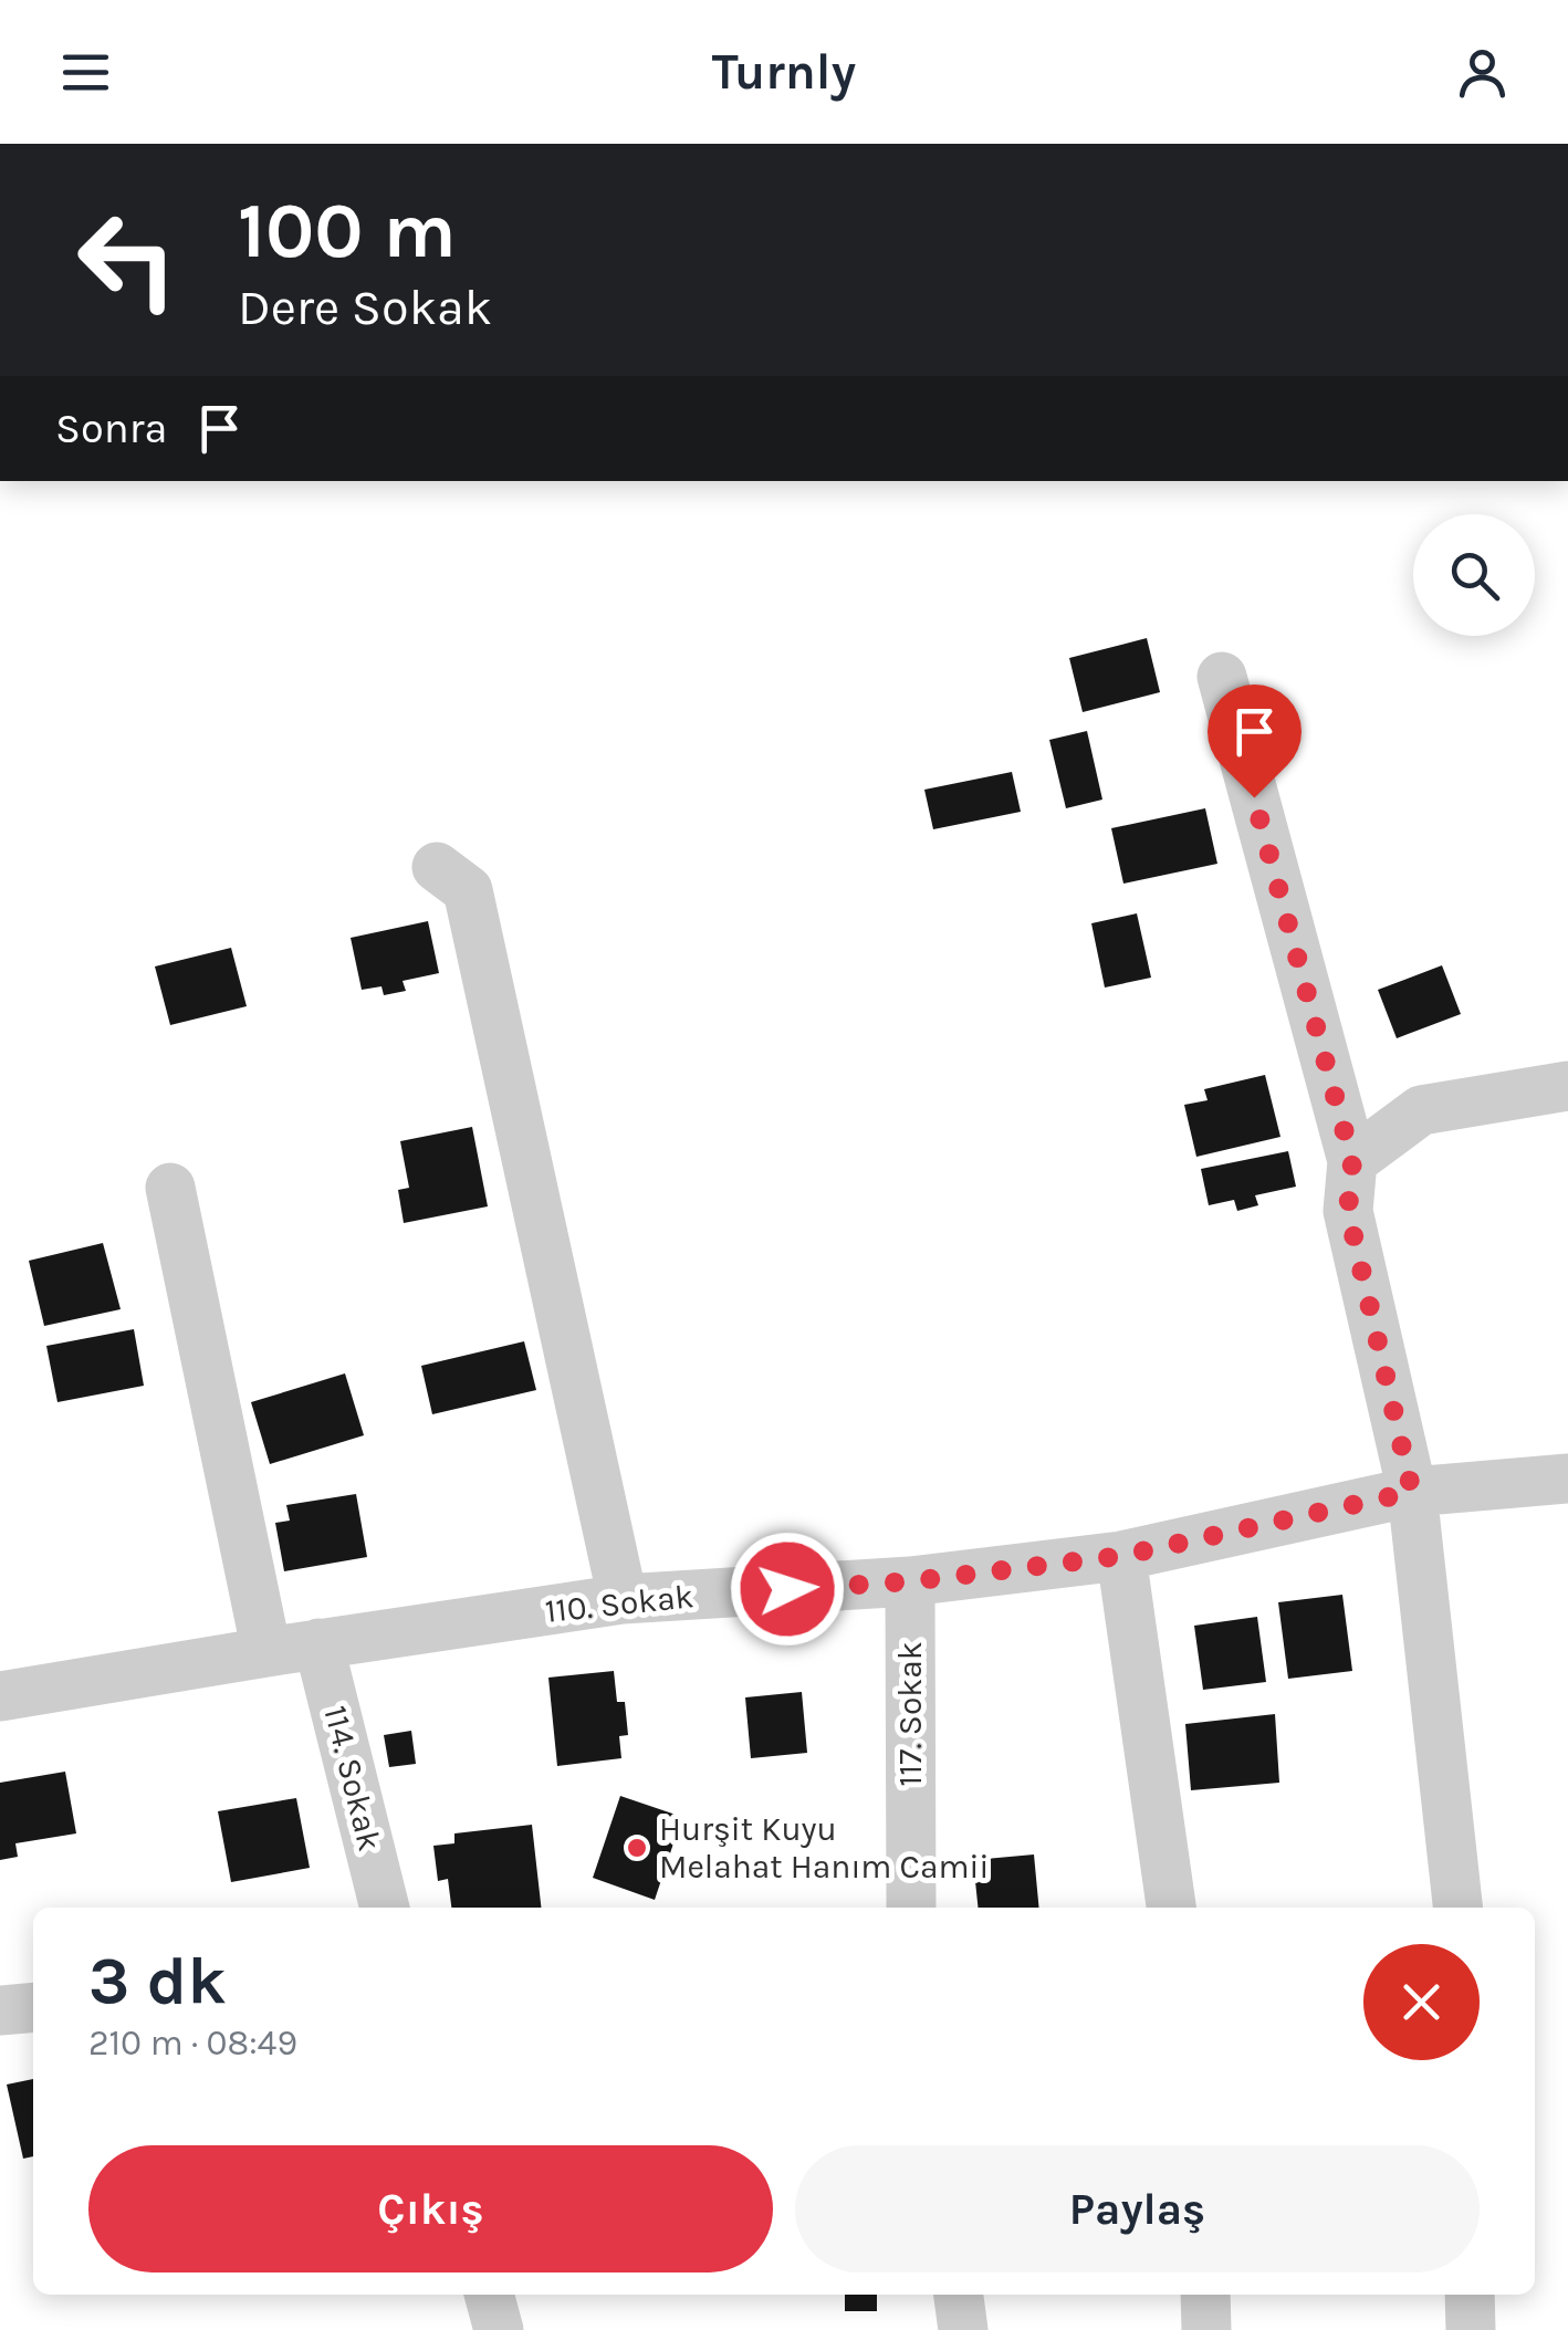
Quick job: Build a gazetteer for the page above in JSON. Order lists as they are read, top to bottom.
{
  "streets": {
    "street": ["110. Sokak", "117. Sokak", "114. Sokak"]
  },
  "crossings": [
    ["110. Sokak", "117. Sokak"],
    ["110. Sokak", "114. Sokak"]
  ],
  "places": ["Hurşit Kuyu Melahat Hanım Camii"],
  "page": {
    "header": "Turnly",
    "turn": ["100 m", "Dere Sokak"],
    "then": "Sonra",
    "heading": ["3 dk", "210 m · 08:49"],
    "buttons": ["Çıkış", "Paylaş"]
  }
}
